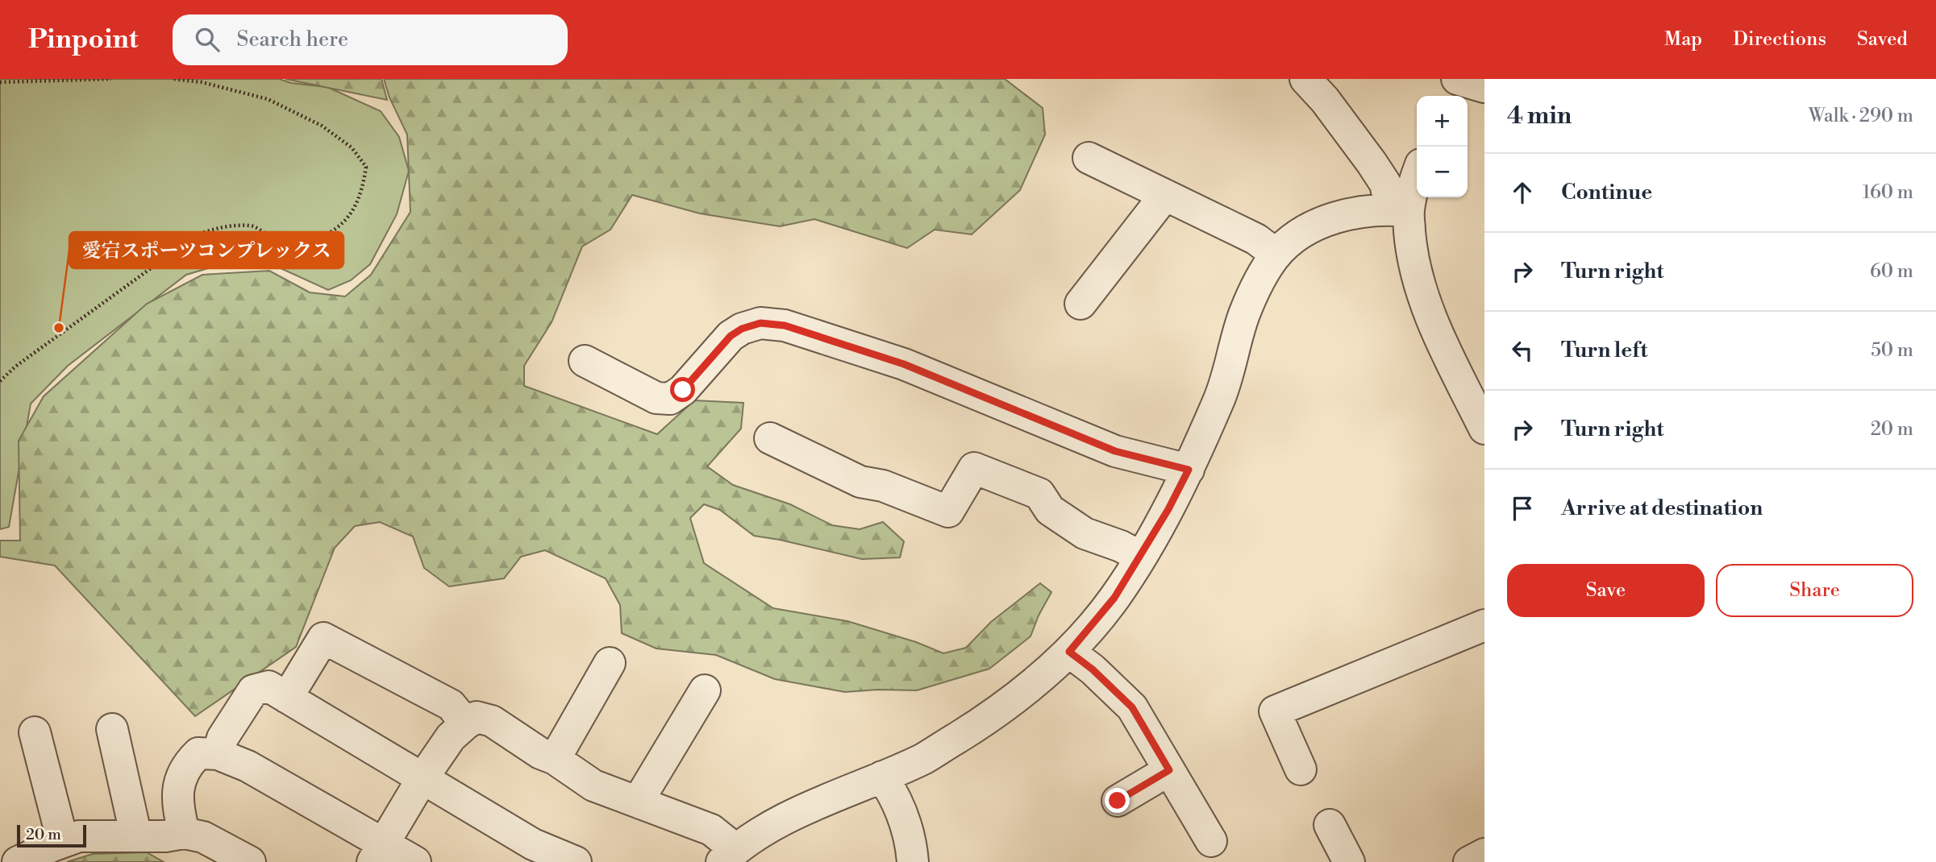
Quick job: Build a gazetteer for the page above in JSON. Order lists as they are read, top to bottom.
{
  "places": ["愛宕スポーツコンプレックス"],
  "scale_bar": "20 m",
  "page": {
    "header": "Pinpoint",
    "search": "Search here",
    "nav": ["Map", "Directions", "Saved"],
    "heading": ["4 min", "Walk · 290 m"],
    "map_buttons": ["+", "−"],
    "list": [
      ["Continue", "160 m"],
      ["Turn right", "60 m"],
      ["Turn left", "50 m"],
      ["Turn right", "20 m"],
      "Arrive at destination"
    ],
    "buttons": ["Save", "Share"],
    "scale": "20 m"
  }
}
